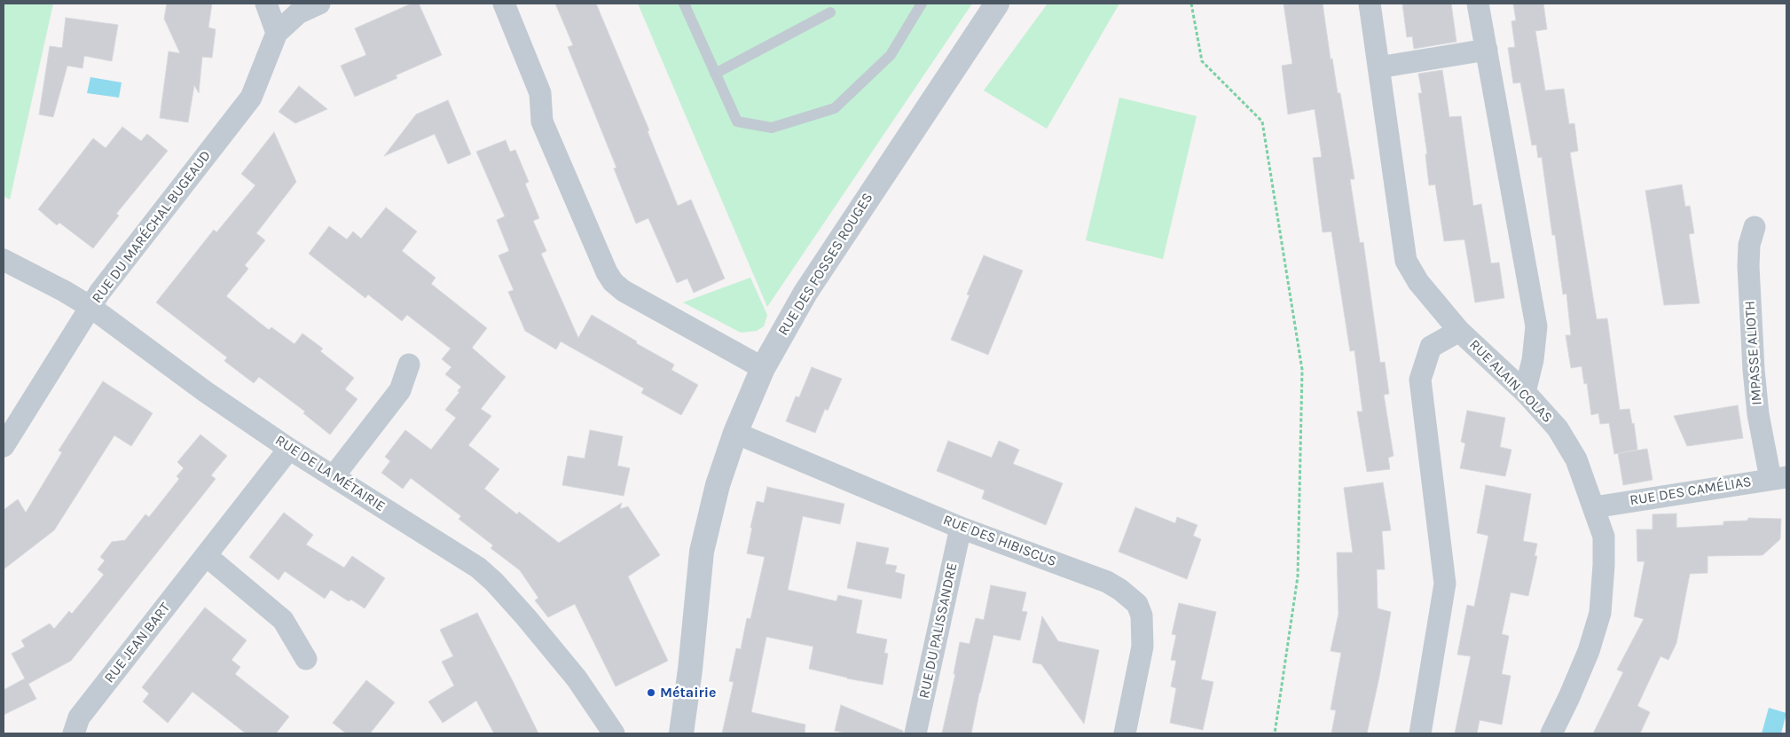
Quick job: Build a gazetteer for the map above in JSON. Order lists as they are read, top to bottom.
{
  "streets": {
    "street": [
      "RUE DU MARÉCHAL BUGEAUD",
      "RUE DES FOSSES ROUGES",
      "IMPASSE ALIOTH",
      "RUE ALAIN COLAS",
      "RUE DE LA MÉTAIRIE",
      "RUE DES CAMÉLIAS",
      "RUE DES HIBISCUS",
      "RUE DU PALISSANDRE",
      "RUE JEAN BART"
    ]
  },
  "crossings": [
    ["RUE DU MARÉCHAL BUGEAUD", "RUE DE LA MÉTAIRIE"],
    ["RUE DES FOSSES ROUGES", "RUE DES HIBISCUS"],
    ["IMPASSE ALIOTH", "RUE DES CAMÉLIAS"],
    ["RUE ALAIN COLAS", "RUE DES CAMÉLIAS"],
    ["RUE DE LA MÉTAIRIE", "RUE JEAN BART"],
    ["RUE DES HIBISCUS", "RUE DU PALISSANDRE"]
  ],
  "places": ["Métairie"]
}
